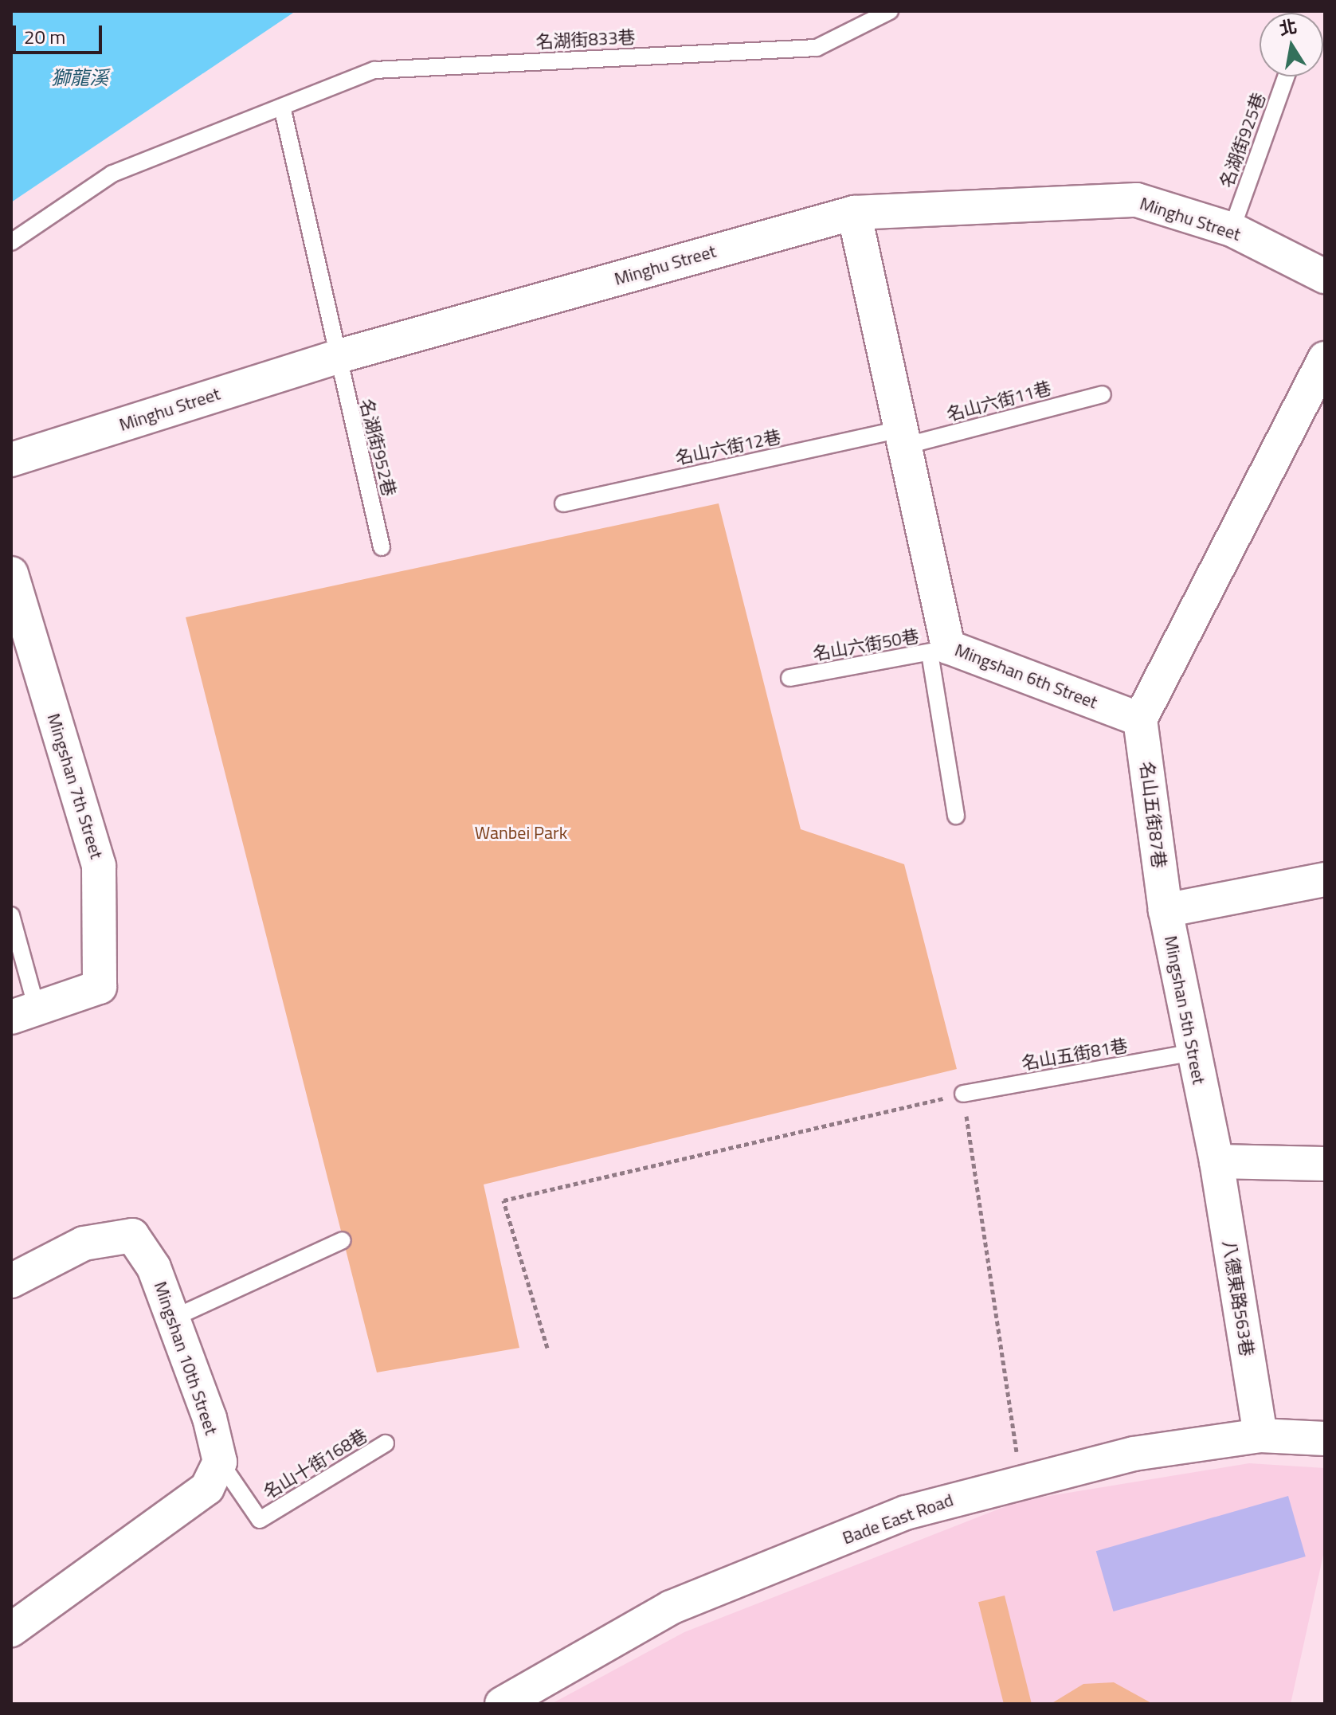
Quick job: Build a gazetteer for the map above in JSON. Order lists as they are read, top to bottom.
{
  "streets": {
    "street": [
      "Minghu Street",
      "Mingshan 6th Street",
      "Mingshan 7th Street",
      "名山五街87巷",
      "Mingshan 5th Street",
      "八德東路563巷",
      "Mingshan 10th Street",
      "Bade East Road"
    ],
    "lane": [
      "名湖街833巷",
      "名湖街925巷",
      "名山六街11巷",
      "名湖街952巷",
      "名山六街12巷",
      "名山六街50巷",
      "名山五街81巷",
      "名山十街168巷"
    ]
  },
  "crossings": [
    ["名湖街925巷", "Minghu Street"],
    ["Minghu Street", "名湖街952巷"],
    ["Minghu Street", "Mingshan 6th Street"],
    ["名山六街11巷", "名山六街12巷"],
    ["名山六街11巷", "Mingshan 6th Street"],
    ["名山六街12巷", "Mingshan 6th Street"],
    ["名山六街50巷", "Mingshan 6th Street"],
    ["Mingshan 6th Street", "名山五街87巷"],
    ["名山五街87巷", "Mingshan 5th Street"],
    ["Mingshan 5th Street", "名山五街81巷"],
    ["Mingshan 5th Street", "八德東路563巷"],
    ["八德東路563巷", "Bade East Road"],
    ["Mingshan 10th Street", "名山十街168巷"]
  ],
  "water": ["獅龍溪"],
  "parks": ["Wanbei Park"],
  "scale_bar": "20 m",
  "north": "top"
}
